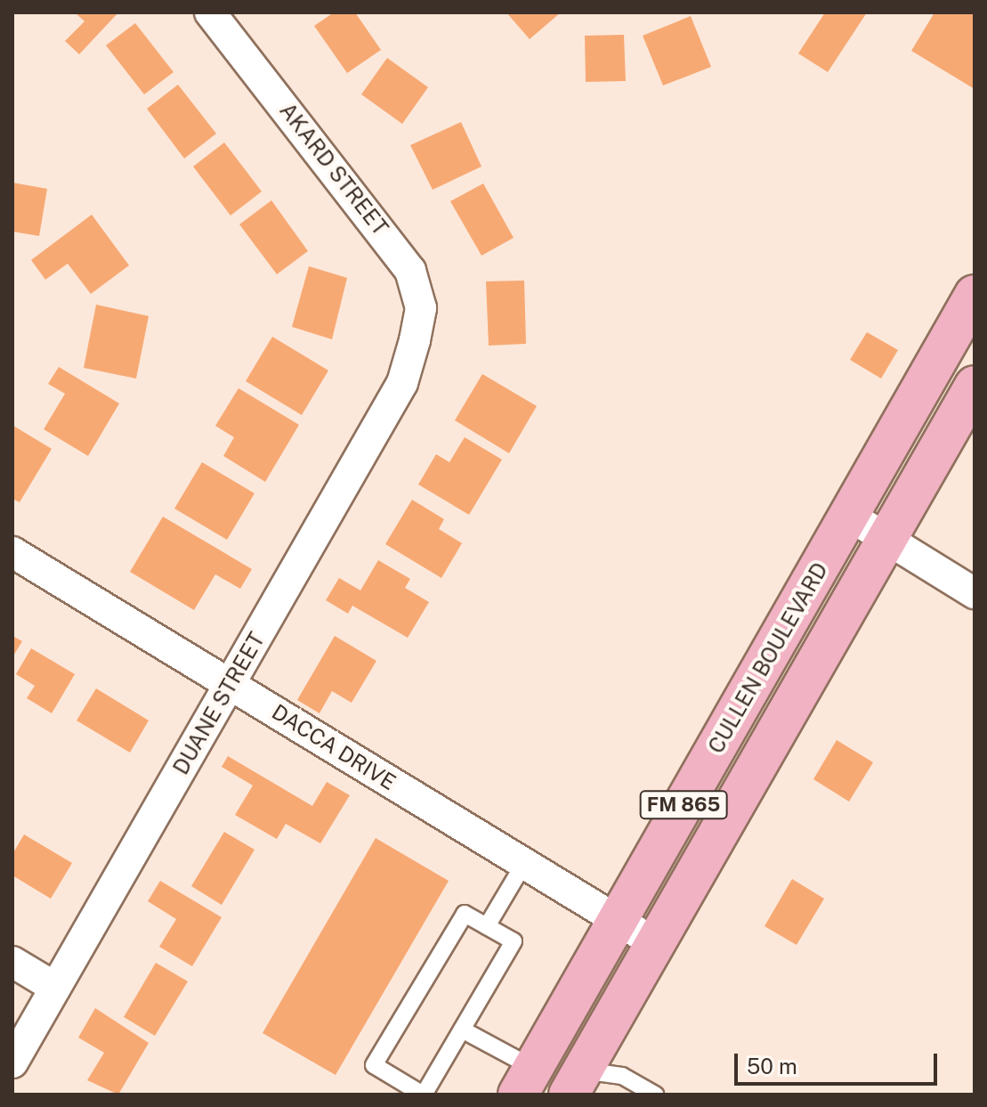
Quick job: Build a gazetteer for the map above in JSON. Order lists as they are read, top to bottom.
{
  "streets": {
    "main road": ["CULLEN BOULEVARD", "FM 865"],
    "street": ["AKARD STREET", "DUANE STREET", "DACCA DRIVE"]
  },
  "crossings": [
    ["AKARD STREET", "DUANE STREET"],
    ["CULLEN BOULEVARD", "DACCA DRIVE"],
    ["DUANE STREET", "DACCA DRIVE"],
    ["DACCA DRIVE", "FM 865"]
  ],
  "scale_bar": "50 m"
}
